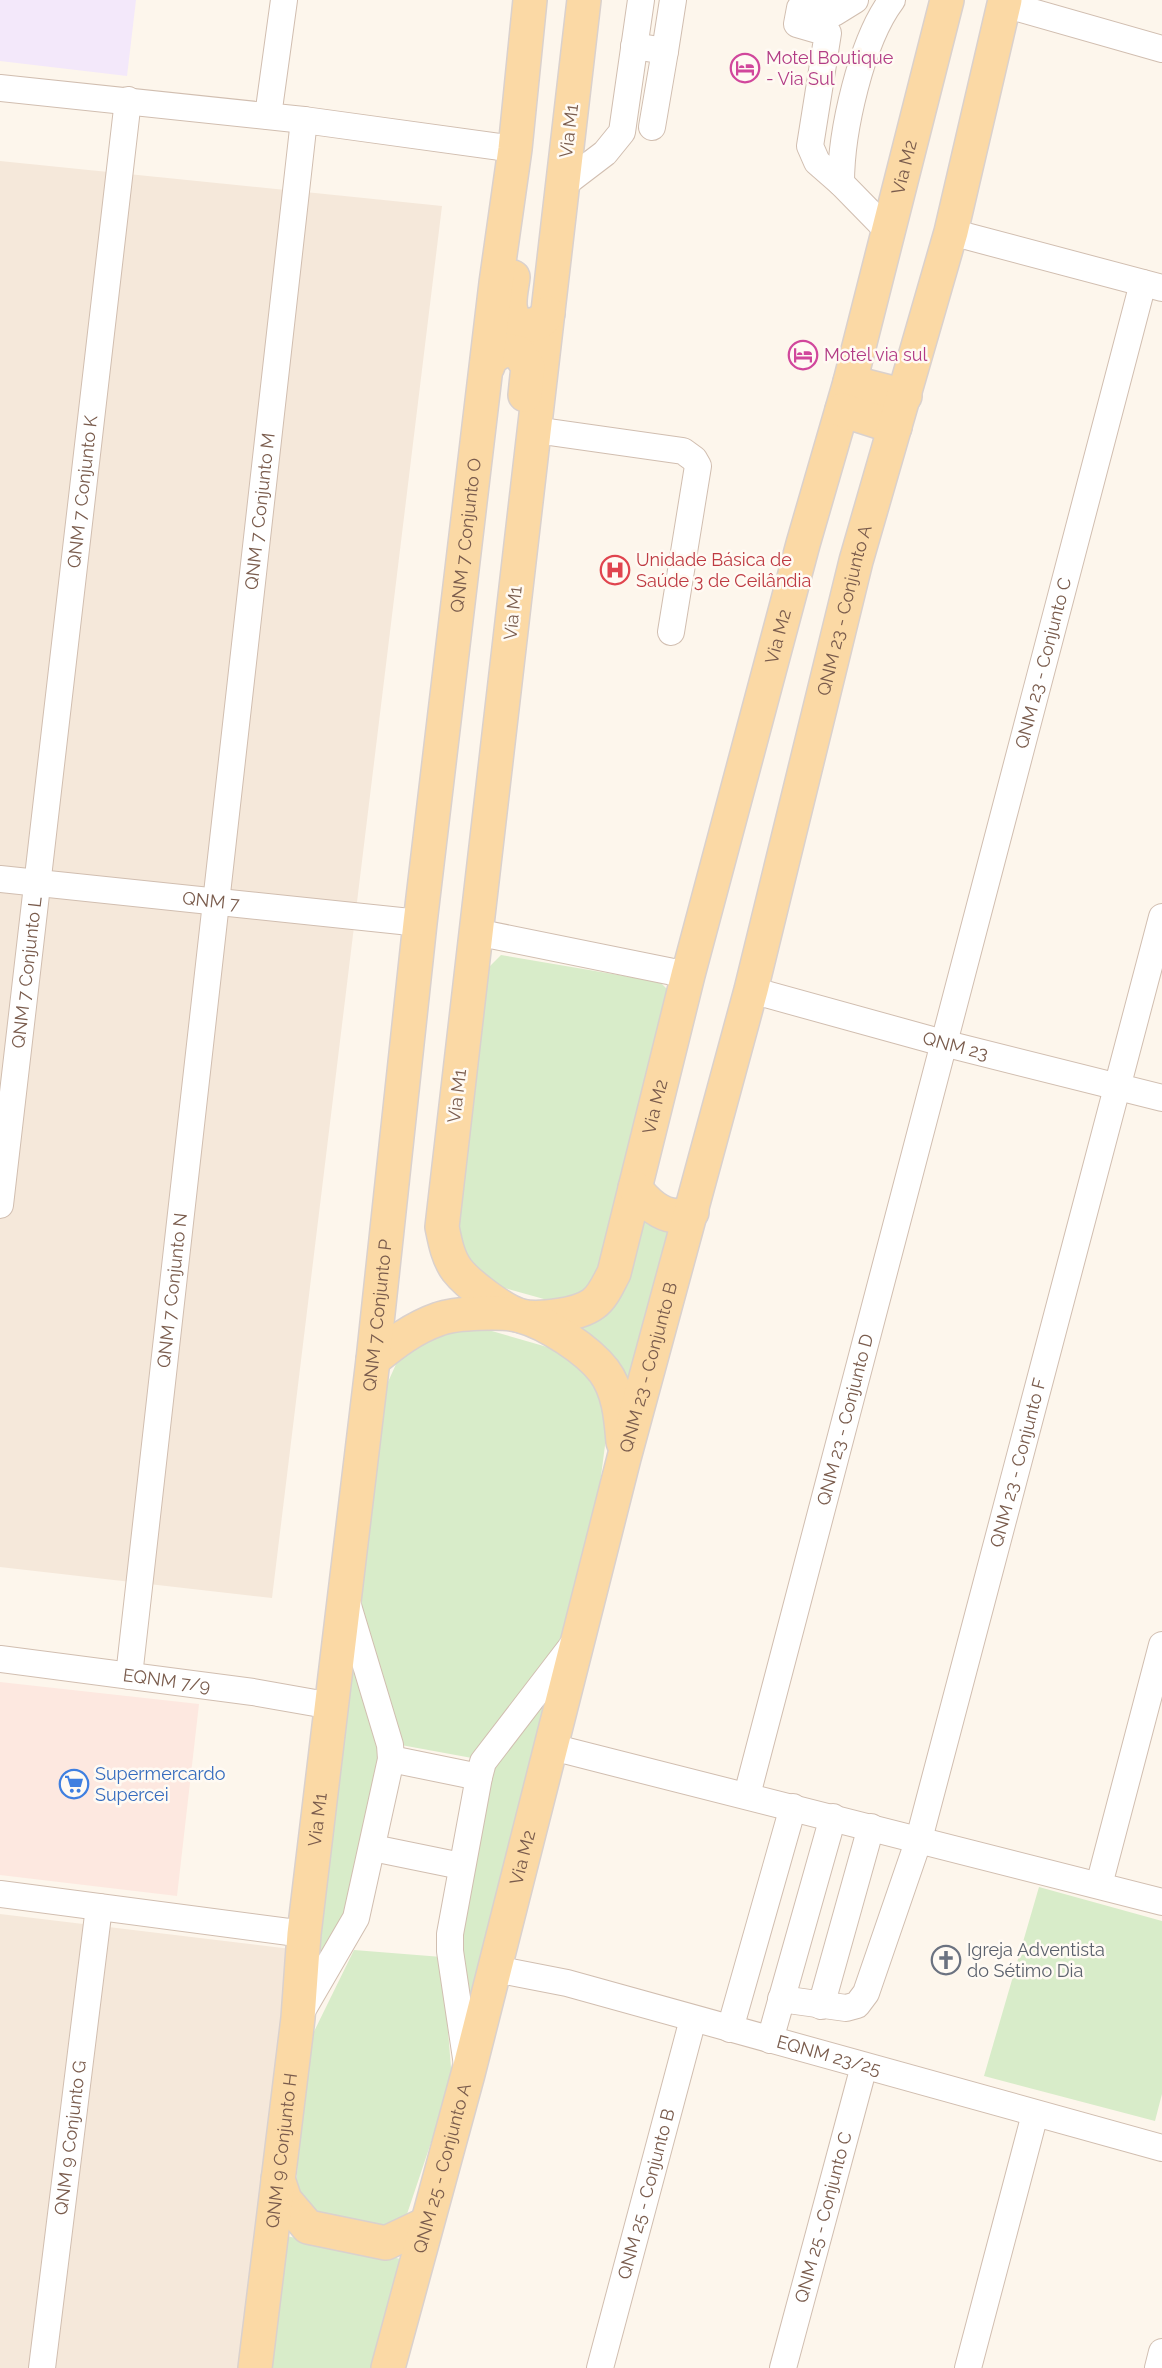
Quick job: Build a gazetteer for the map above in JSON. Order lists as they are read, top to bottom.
{
  "streets": {
    "main road": [
      "Via M1",
      "Via M2",
      "QNM 7 Conjunto O",
      "QNM 23 - Conjunto A",
      "QNM 7 Conjunto P",
      "QNM 23 - Conjunto B",
      "QNM 9 Conjunto H",
      "QNM 25 - Conjunto A"
    ],
    "street": [
      "QNM 7 Conjunto K",
      "QNM 7 Conjunto M",
      "QNM 23 - Conjunto C",
      "QNM 7",
      "QNM 7 Conjunto L",
      "QNM 23",
      "QNM 7 Conjunto N",
      "QNM 23 - Conjunto D",
      "QNM 23 - Conjunto F",
      "EQNM 7/9",
      "EQNM 23/25",
      "QNM 9 Conjunto G",
      "QNM 25 - Conjunto B",
      "QNM 25 - Conjunto C"
    ]
  },
  "crossings": [
    ["Via M1", "Via M2"],
    ["Via M1", "QNM 7 Conjunto P"],
    ["Via M1", "EQNM 7/9"],
    ["Via M1", "QNM 9 Conjunto H"],
    ["Via M2", "QNM 7 Conjunto P"],
    ["Via M2", "QNM 23 - Conjunto B"],
    ["Via M2", "EQNM 23/25"],
    ["Via M2", "QNM 25 - Conjunto A"],
    ["QNM 7 Conjunto K", "QNM 7"],
    ["QNM 7 Conjunto K", "QNM 7 Conjunto L"],
    ["QNM 7 Conjunto M", "QNM 7"],
    ["QNM 7 Conjunto M", "QNM 7 Conjunto N"],
    ["QNM 7 Conjunto O", "QNM 7"],
    ["QNM 7 Conjunto O", "QNM 7 Conjunto P"],
    ["QNM 23 - Conjunto A", "QNM 23"],
    ["QNM 23 - Conjunto A", "QNM 23 - Conjunto B"],
    ["QNM 23 - Conjunto C", "QNM 23"],
    ["QNM 23 - Conjunto C", "QNM 23 - Conjunto D"],
    ["QNM 7", "QNM 7 Conjunto L"],
    ["QNM 7", "QNM 7 Conjunto N"],
    ["QNM 7", "QNM 7 Conjunto P"],
    ["QNM 23", "QNM 23 - Conjunto B"],
    ["QNM 23", "QNM 23 - Conjunto D"],
    ["QNM 23", "QNM 23 - Conjunto F"],
    ["QNM 7 Conjunto N", "EQNM 7/9"],
    ["QNM 7 Conjunto P", "EQNM 7/9"],
    ["EQNM 23/25", "QNM 25 - Conjunto A"],
    ["EQNM 23/25", "QNM 25 - Conjunto B"],
    ["EQNM 23/25", "QNM 25 - Conjunto C"]
  ],
  "places": {
    "hotel": ["Motel Boutique - Via Sul", "Motel via sul"],
    "hospital": ["Unidade Básica de Saúde 3 de Ceilândia"],
    "supermarket": ["Supermercardo Supercei"],
    "church": ["Igreja Adventista do Sétimo Dia"]
  }
}
